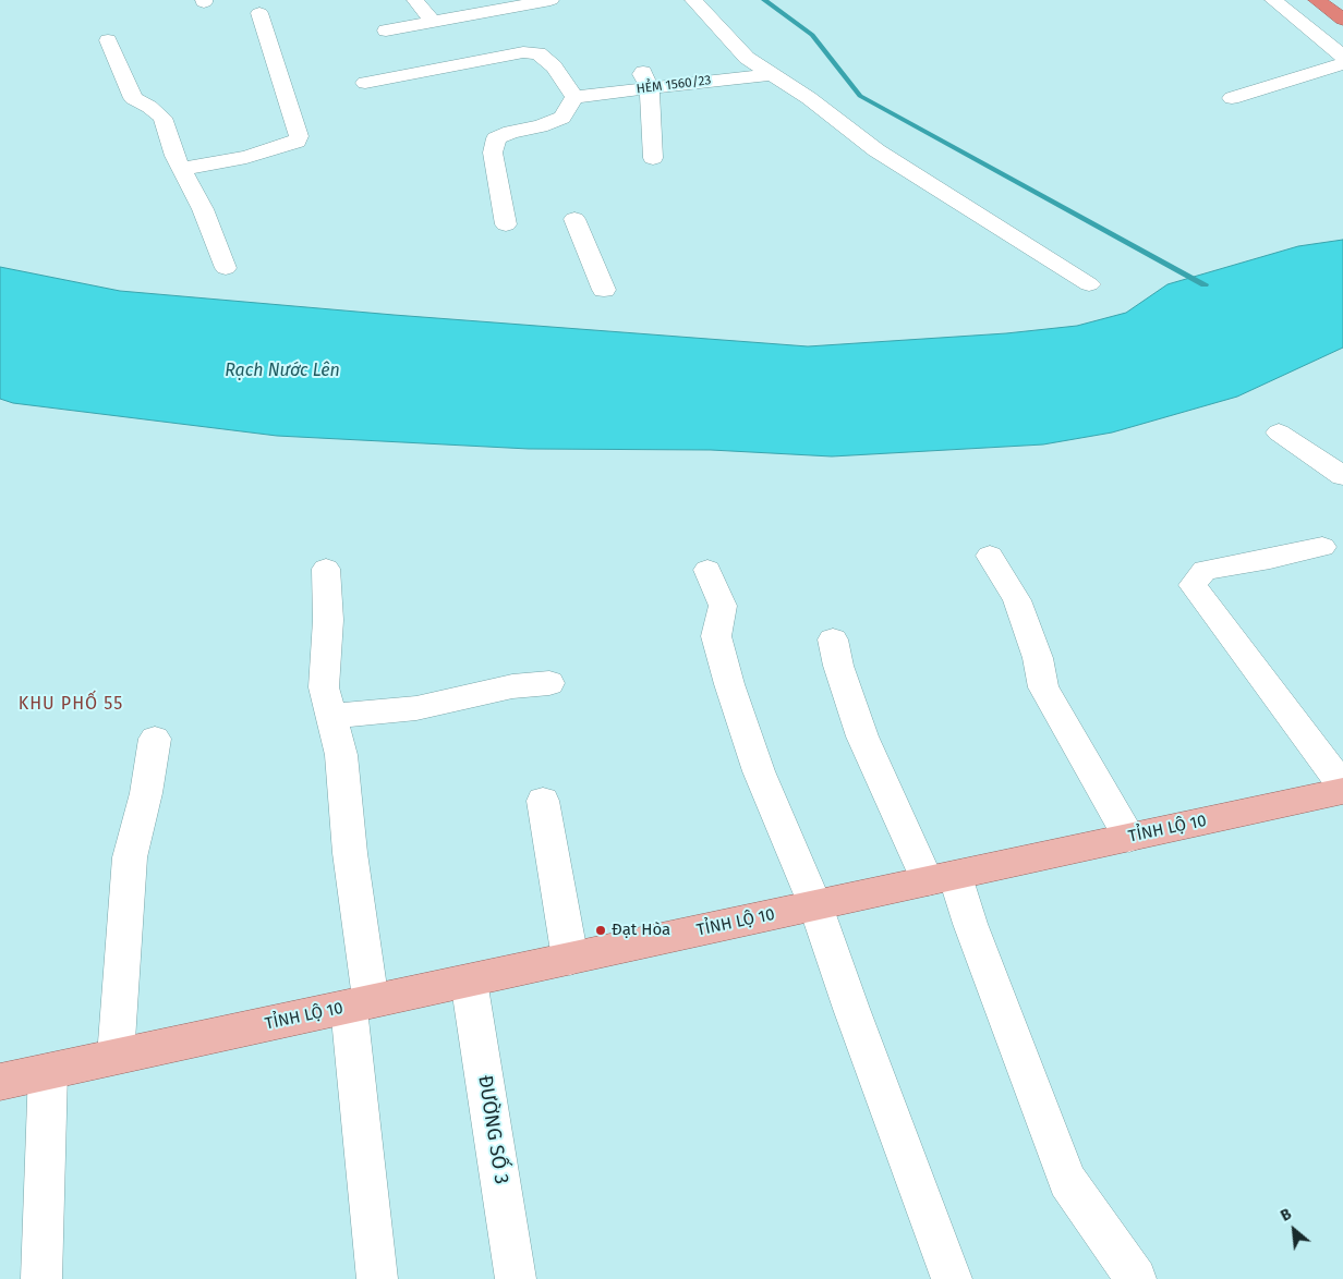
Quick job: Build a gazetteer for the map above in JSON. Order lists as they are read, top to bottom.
{
  "streets": {
    "main road": ["TỈNH LỘ 10"],
    "street": ["HẺM 1560/23", "ĐƯỜNG SỐ 3"]
  },
  "crossings": [
    ["TỈNH LỘ 10", "ĐƯỜNG SỐ 3"]
  ],
  "districts": ["KHU PHỐ 55"],
  "water": ["Rạch Nước Lên"],
  "places": ["Đạt Hòa"],
  "north": "top left"
}
